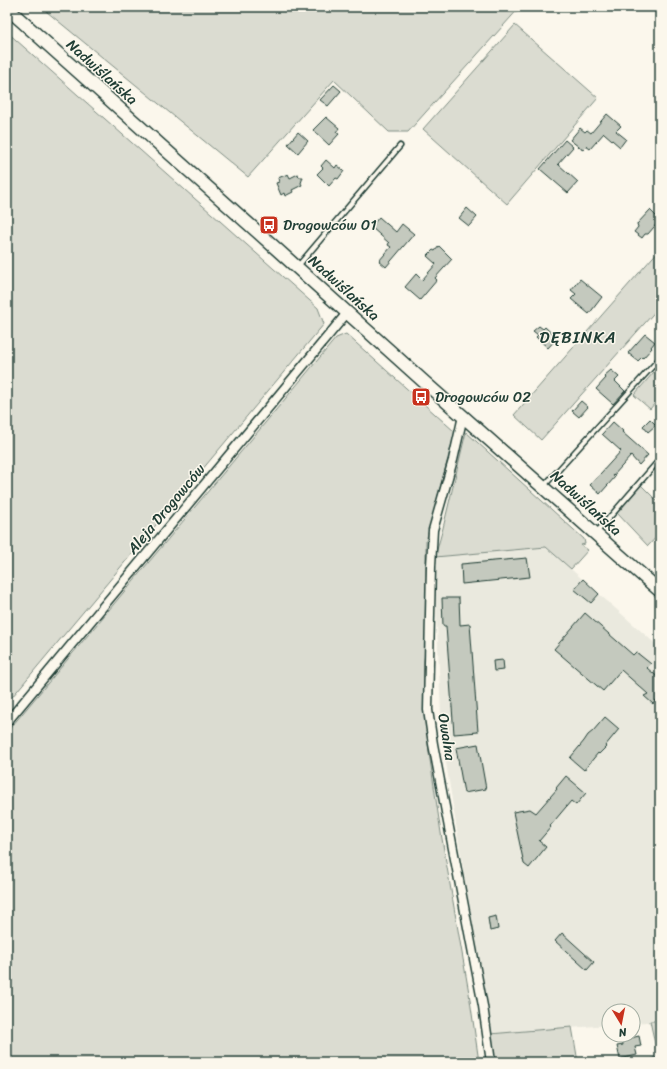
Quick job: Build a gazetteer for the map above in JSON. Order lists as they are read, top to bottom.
{
  "streets": {
    "main road": ["Nadwiślańska"],
    "street": ["Aleja Drogowców", "Owalna"]
  },
  "crossings": [
    ["Nadwiślańska", "Aleja Drogowców"],
    ["Nadwiślańska", "Owalna"]
  ],
  "districts": ["DĘBINKA"],
  "places": {
    "bus stop": ["Drogowców 01", "Drogowców 02"]
  },
  "north": "bottom"
}
